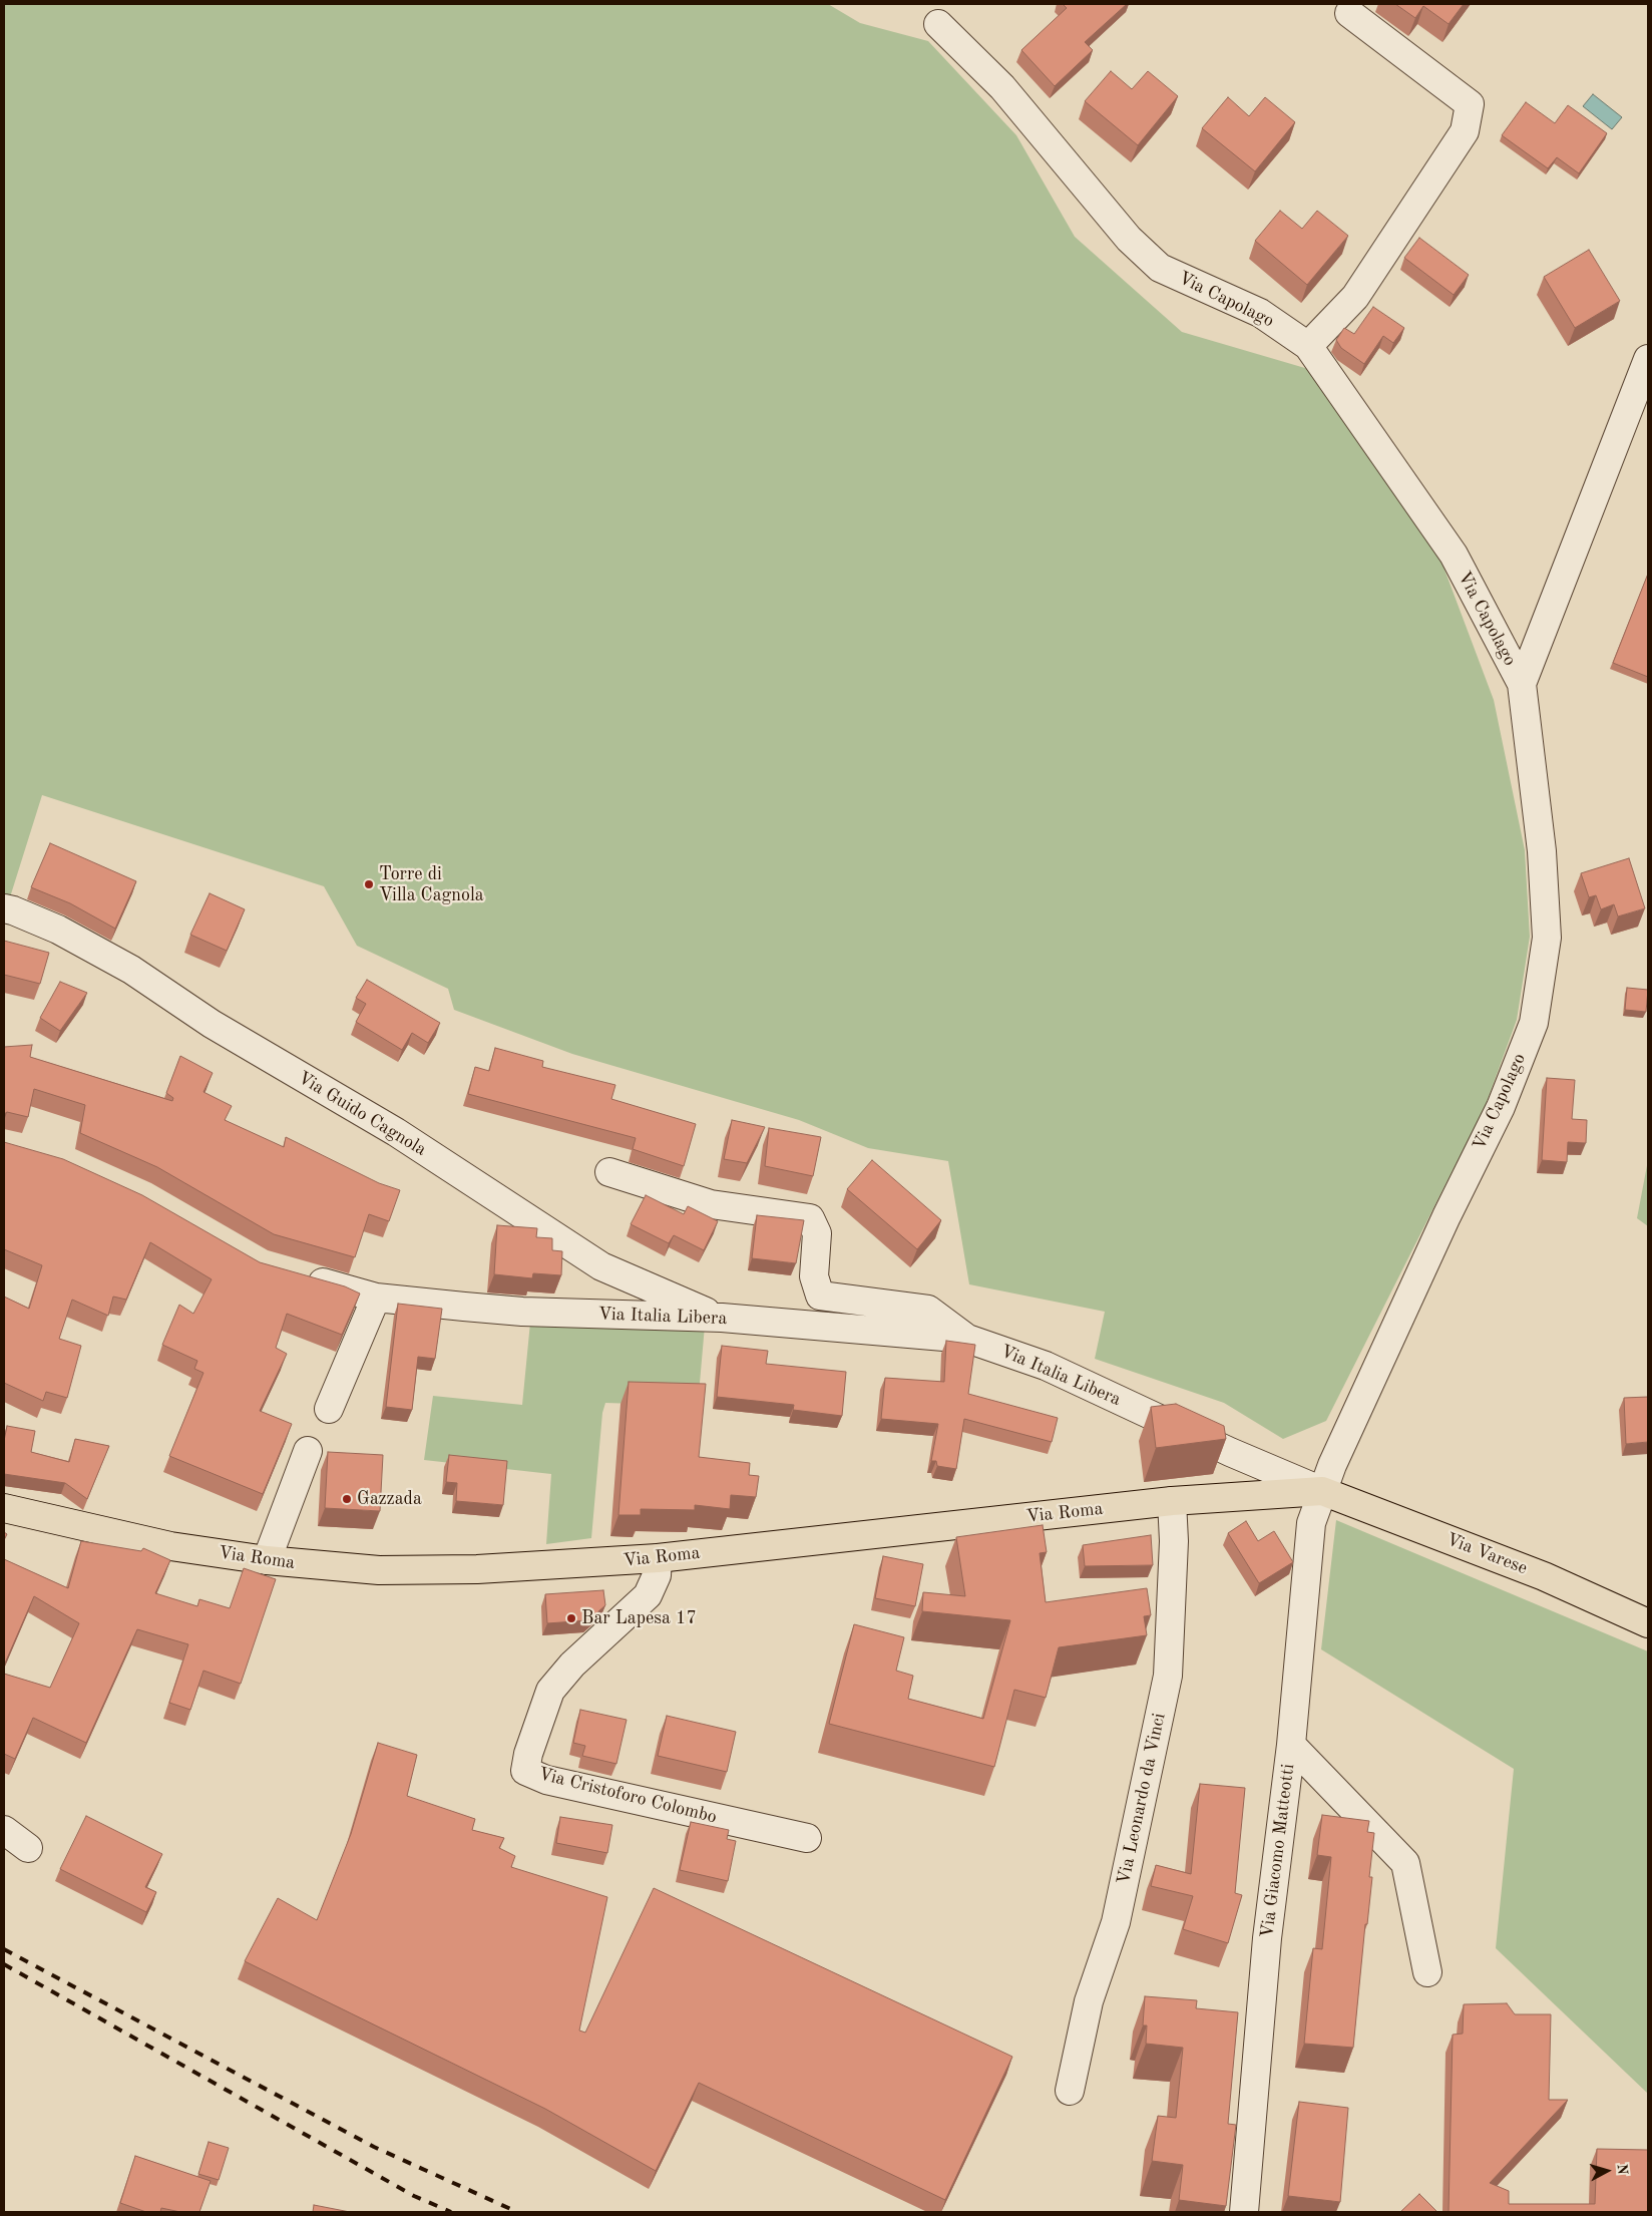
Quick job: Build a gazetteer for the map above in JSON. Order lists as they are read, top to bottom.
{
  "streets": {
    "main road": ["Via Roma", "Via Varese"],
    "street": [
      "Via Capolago",
      "Via Guido Cagnola",
      "Via Italia Libera",
      "Via Cristoforo Colombo",
      "Via Leonardo da Vinci",
      "Via Giacomo Matteotti"
    ]
  },
  "crossings": [
    ["Via Capolago", "Via Italia Libera"],
    ["Via Capolago", "Via Roma"],
    ["Via Capolago", "Via Varese"],
    ["Via Capolago", "Via Giacomo Matteotti"],
    ["Via Guido Cagnola", "Via Italia Libera"],
    ["Via Italia Libera", "Via Roma"],
    ["Via Italia Libera", "Via Varese"],
    ["Via Italia Libera", "Via Giacomo Matteotti"],
    ["Via Roma", "Via Varese"],
    ["Via Roma", "Via Cristoforo Colombo"],
    ["Via Roma", "Via Leonardo da Vinci"],
    ["Via Roma", "Via Giacomo Matteotti"],
    ["Via Varese", "Via Giacomo Matteotti"]
  ],
  "places": ["Torre di Villa Cagnola", "Gazzada", "Bar Lapesa 17"],
  "north": "right"
}
